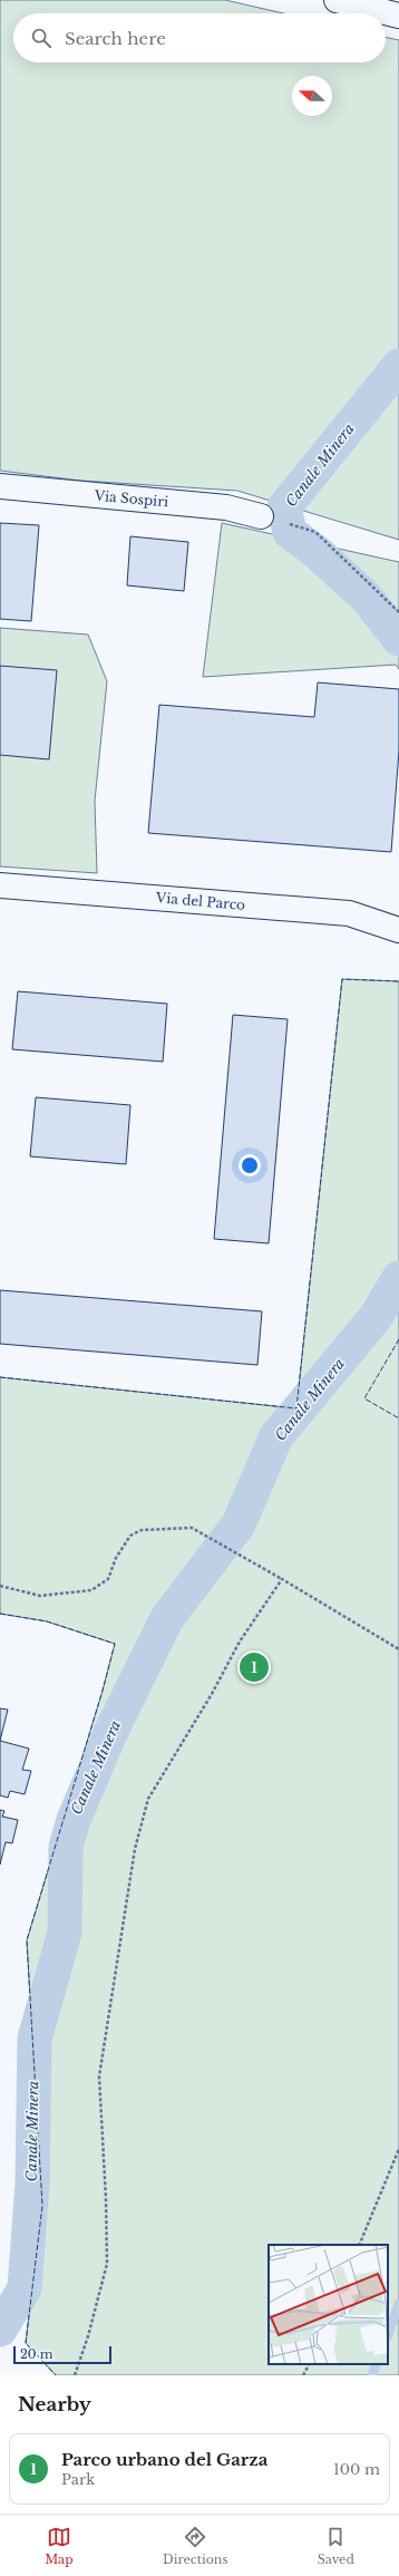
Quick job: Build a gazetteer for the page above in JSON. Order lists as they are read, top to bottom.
{
  "streets": {
    "street": ["Via Sospiri", "Via del Parco"]
  },
  "water": ["Canale Minera"],
  "scale_bar": "20 m",
  "north": "left",
  "page": {
    "search": "Search here",
    "pins": "1",
    "scale": "20 m",
    "heading": "Nearby",
    "list": [
      {
        "mark": "1",
        "name": "Parco urbano del Garza",
        "note": "Park",
        "value": "100 m"
      }
    ],
    "nav": ["Map", "Directions", "Saved"]
  }
}
